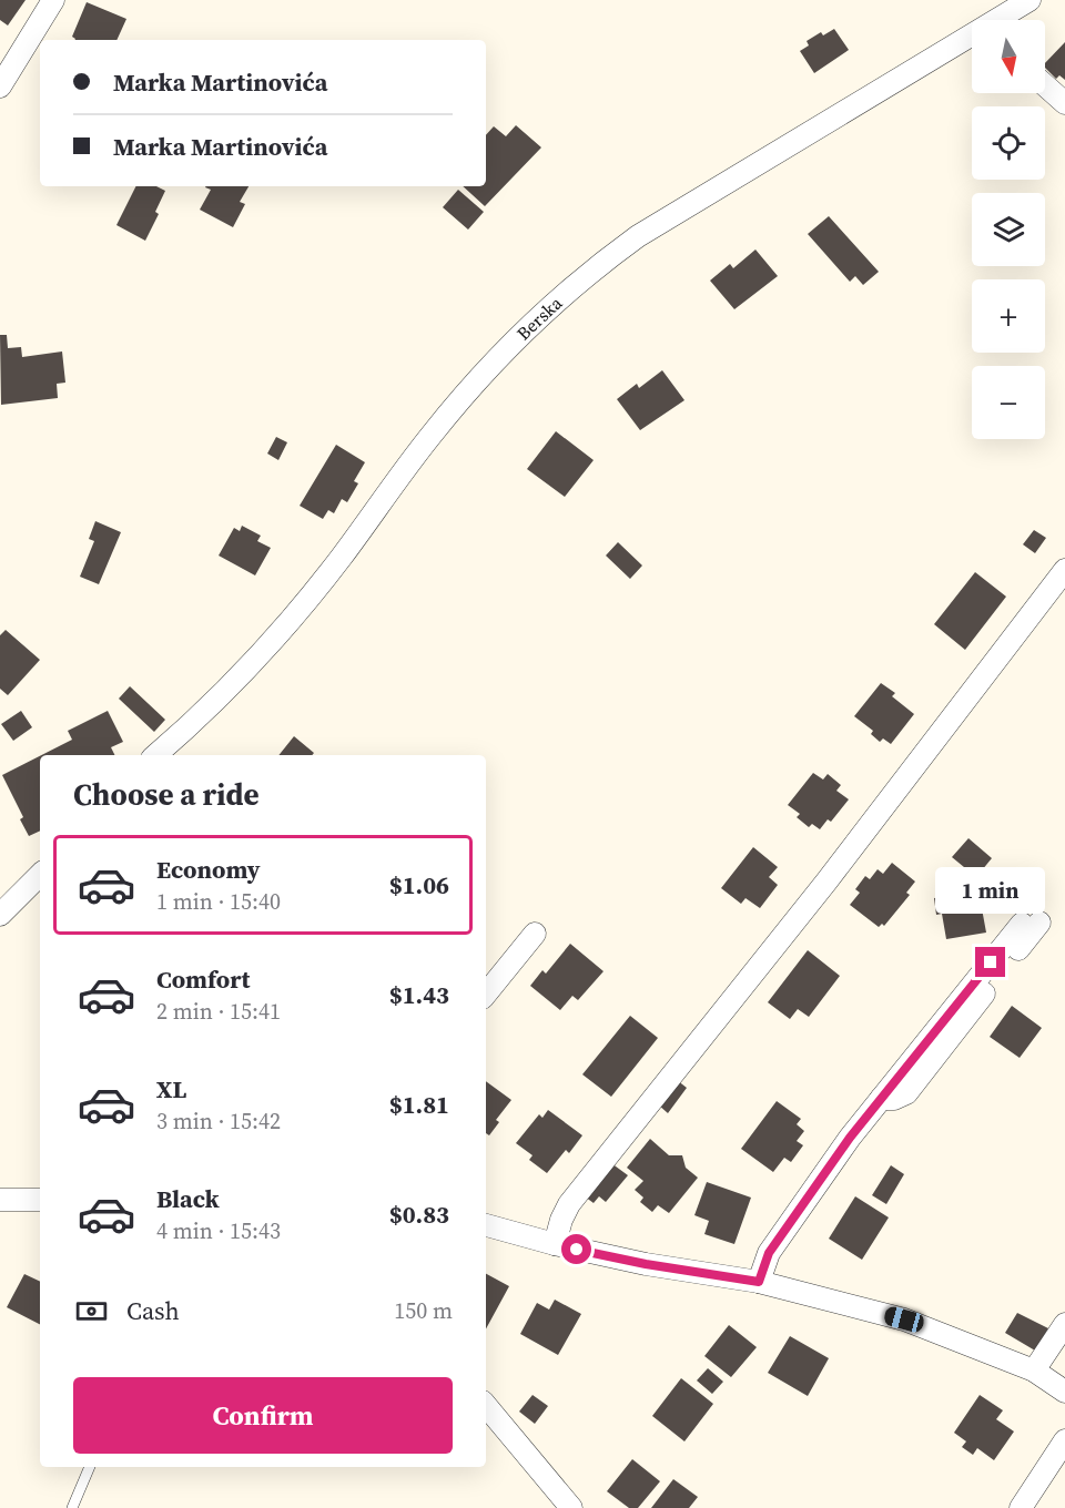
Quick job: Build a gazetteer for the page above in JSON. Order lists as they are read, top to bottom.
{
  "streets": {
    "street": ["Berska"]
  },
  "north": "bottom",
  "page": {
    "map_buttons": ["+", "−"],
    "banner": ["Marka Martinovića", "Marka Martinovića"],
    "heading": "Choose a ride",
    "list": [
      {
        "name": "Economy",
        "note": "1 min · 15:40",
        "value": "$1.06"
      },
      {
        "name": "Comfort",
        "note": "2 min · 15:41",
        "value": "$1.43"
      },
      {
        "name": "XL",
        "note": "3 min · 15:42",
        "value": "$1.81"
      },
      {
        "name": "Black",
        "note": "4 min · 15:43",
        "value": "$0.83"
      }
    ],
    "bubble": "1 min",
    "pay": ["Cash", "150 m"],
    "buttons": "Confirm"
  }
}
